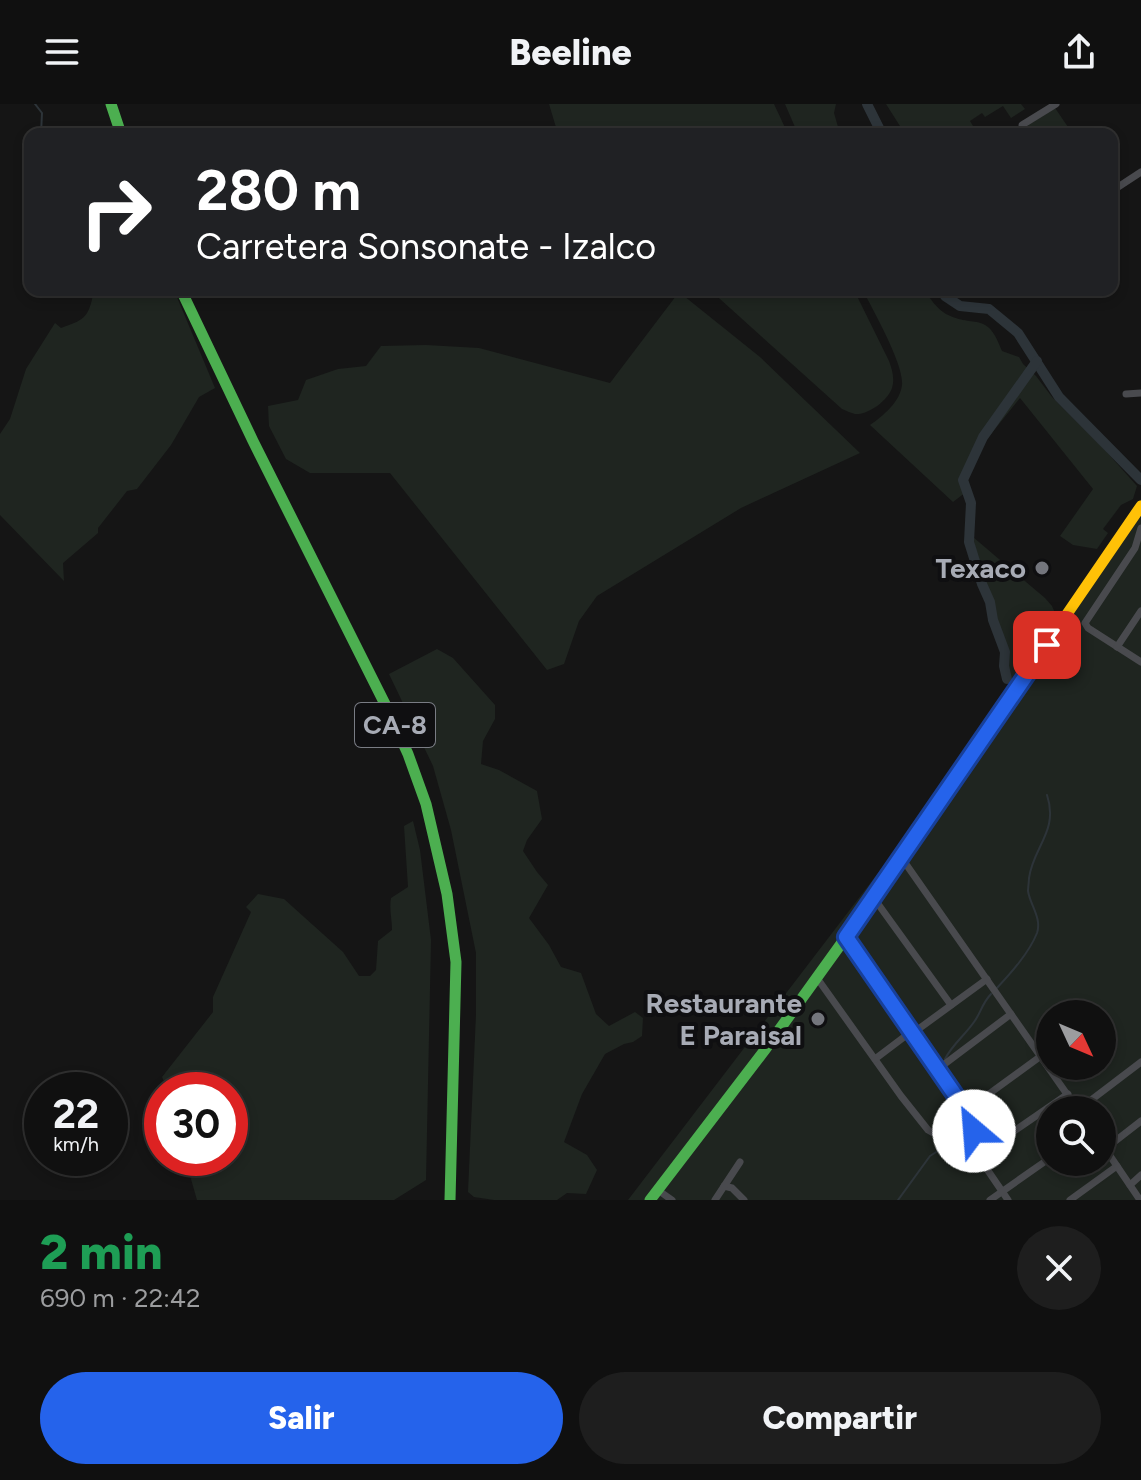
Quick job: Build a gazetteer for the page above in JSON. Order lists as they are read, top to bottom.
{
  "streets": {
    "main road": ["CA-8"]
  },
  "places": ["Texaco", "Restaurante E Paraisal"],
  "north": "bottom right",
  "page": {
    "header": "Beeline",
    "turn": ["280 m", "Carretera Sonsonate - Izalco"],
    "speed": "22 km/h",
    "limit": "30",
    "heading": ["2 min", "690 m · 22:42"],
    "buttons": ["Salir", "Compartir"]
  }
}
